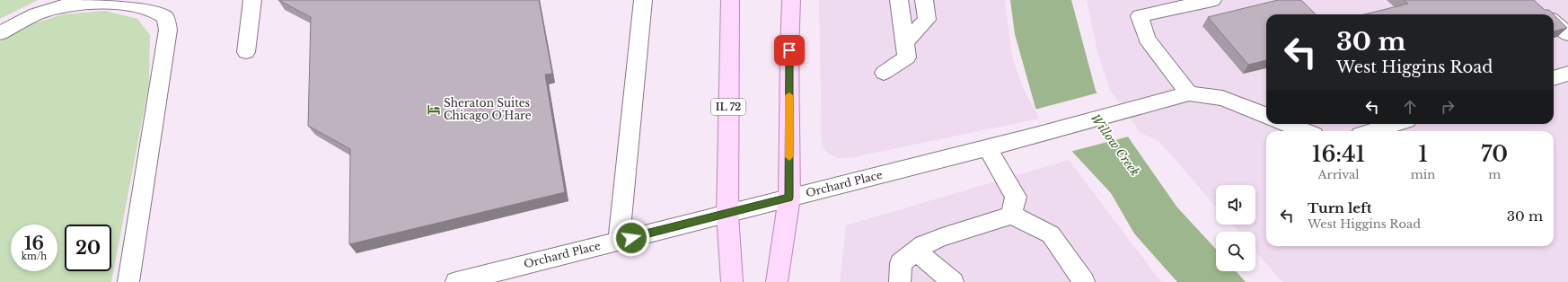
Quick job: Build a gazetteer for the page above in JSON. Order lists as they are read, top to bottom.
{
  "streets": {
    "main road": ["IL 72"],
    "lane": ["Orchard Place"]
  },
  "crossings": [
    ["IL 72", "Orchard Place"]
  ],
  "water": ["Willow Creek"],
  "places": {
    "hotel": ["Sheraton Suites Chicago O'Hare"]
  },
  "page": {
    "turn": ["30 m", "West Higgins Road"],
    "eta": [
      "16:41",
      "Arrival",
      "1",
      "min",
      "70",
      "m"
    ],
    "list": [
      {
        "name": "Turn left",
        "note": "West Higgins Road",
        "value": "30 m"
      }
    ],
    "speed": "16 km/h",
    "limit": "20"
  }
}
